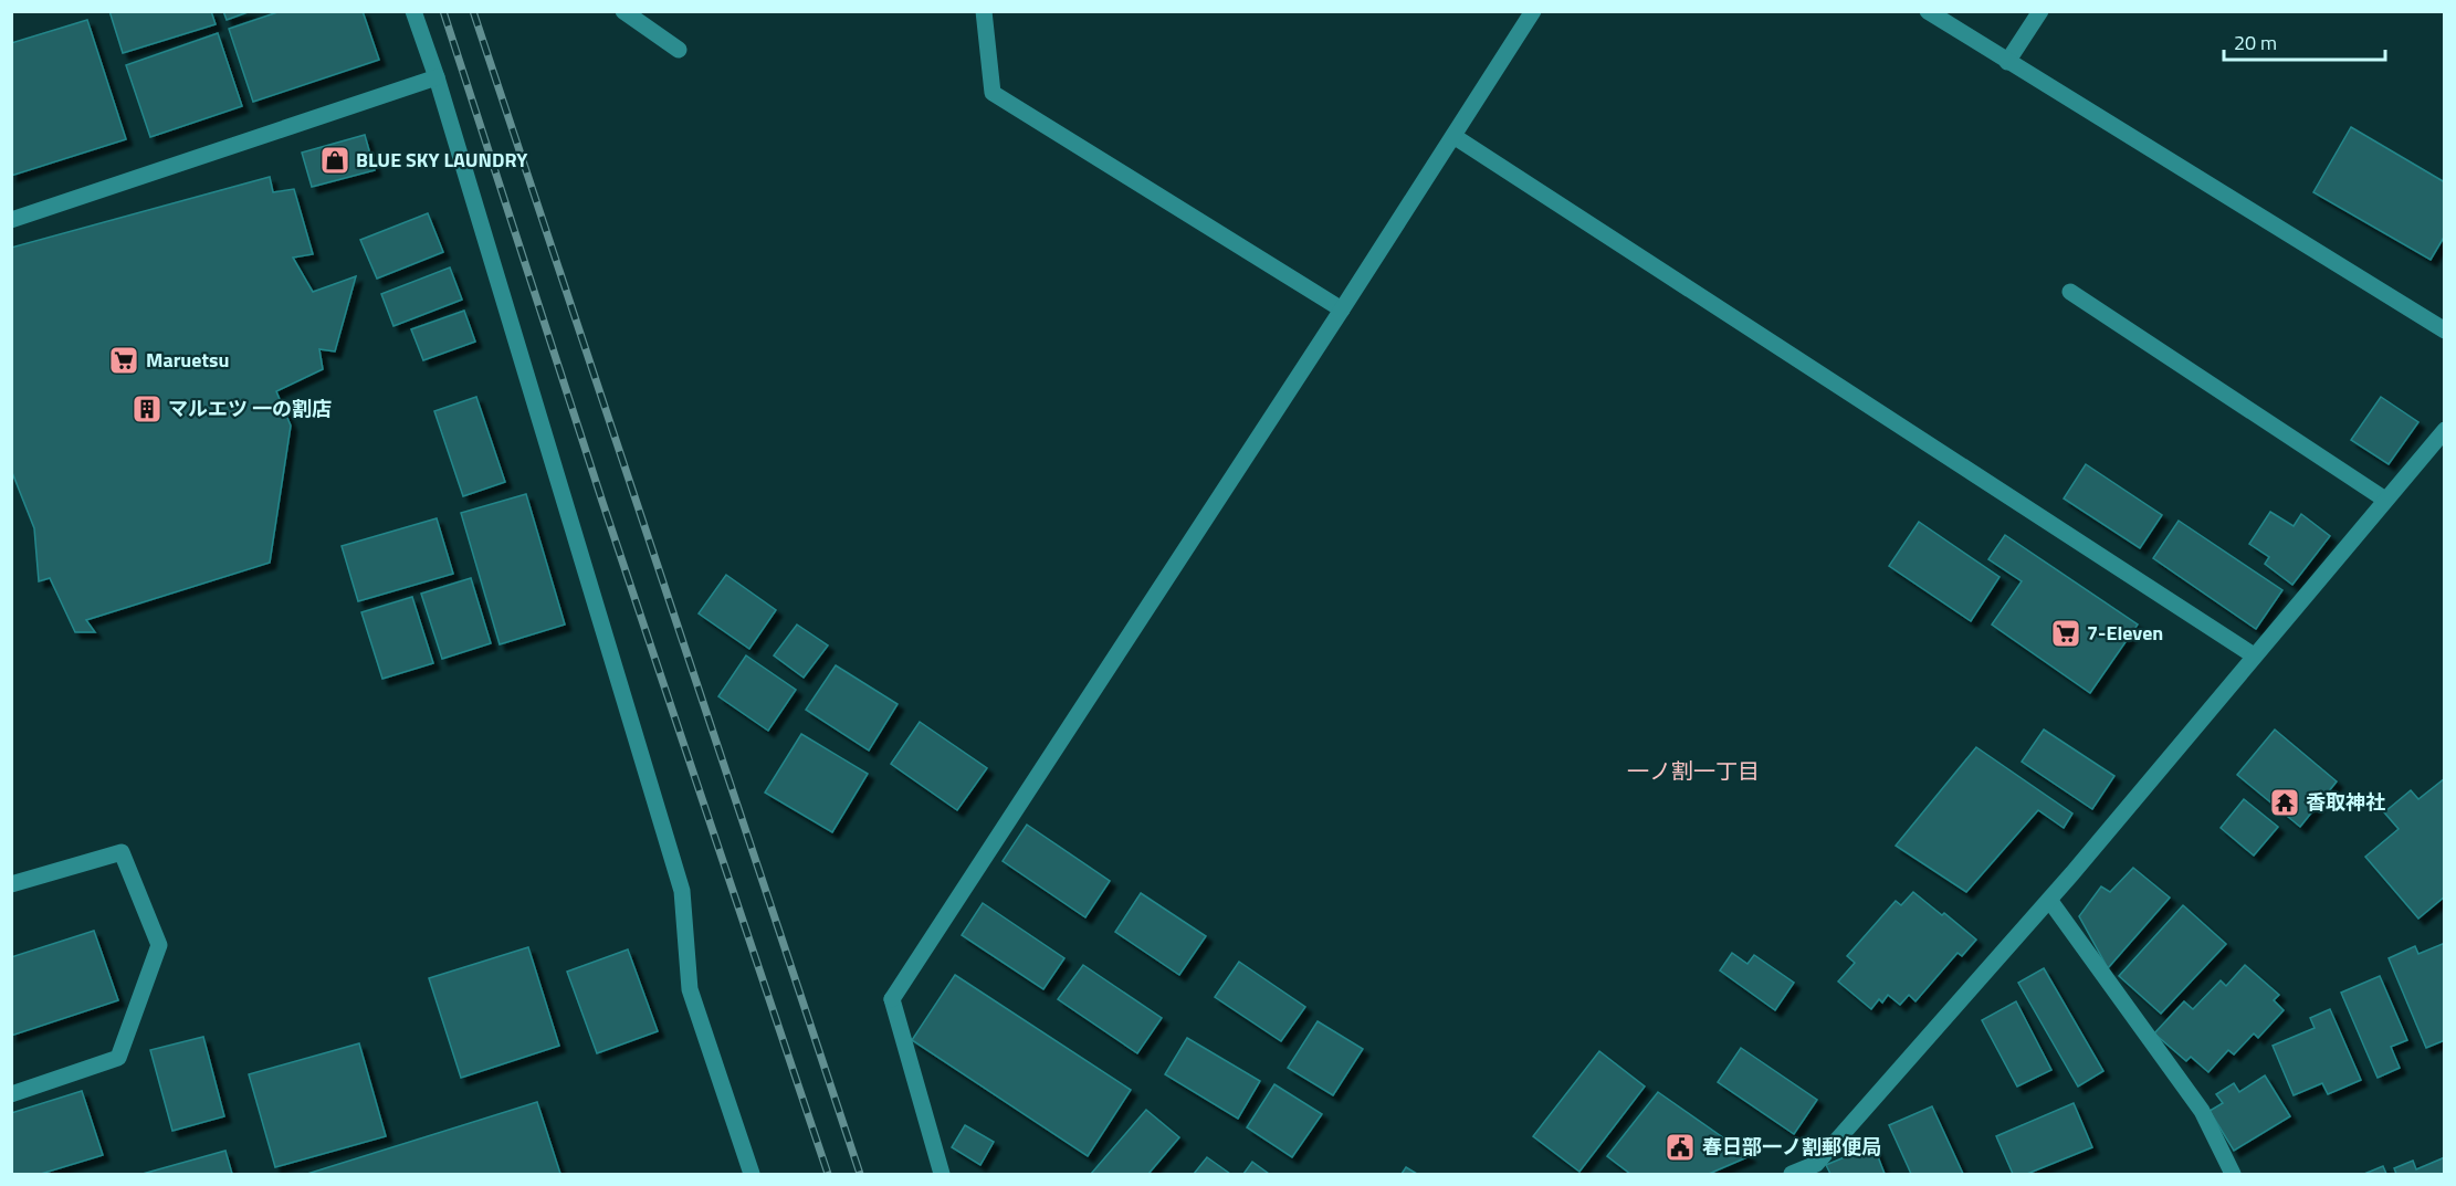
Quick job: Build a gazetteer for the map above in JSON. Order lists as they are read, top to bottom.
{
  "districts": ["一ノ割一丁目"],
  "places": {
    "shop": ["BLUE SKY LAUNDRY"],
    "supermarket": ["Maruetsu", "7-Eleven"],
    "building": ["マルエツ 一の割店"],
    "temple": ["香取神社"],
    "public building": ["春日部一ノ割郵便局"]
  },
  "scale_bar": "20 m"
}
